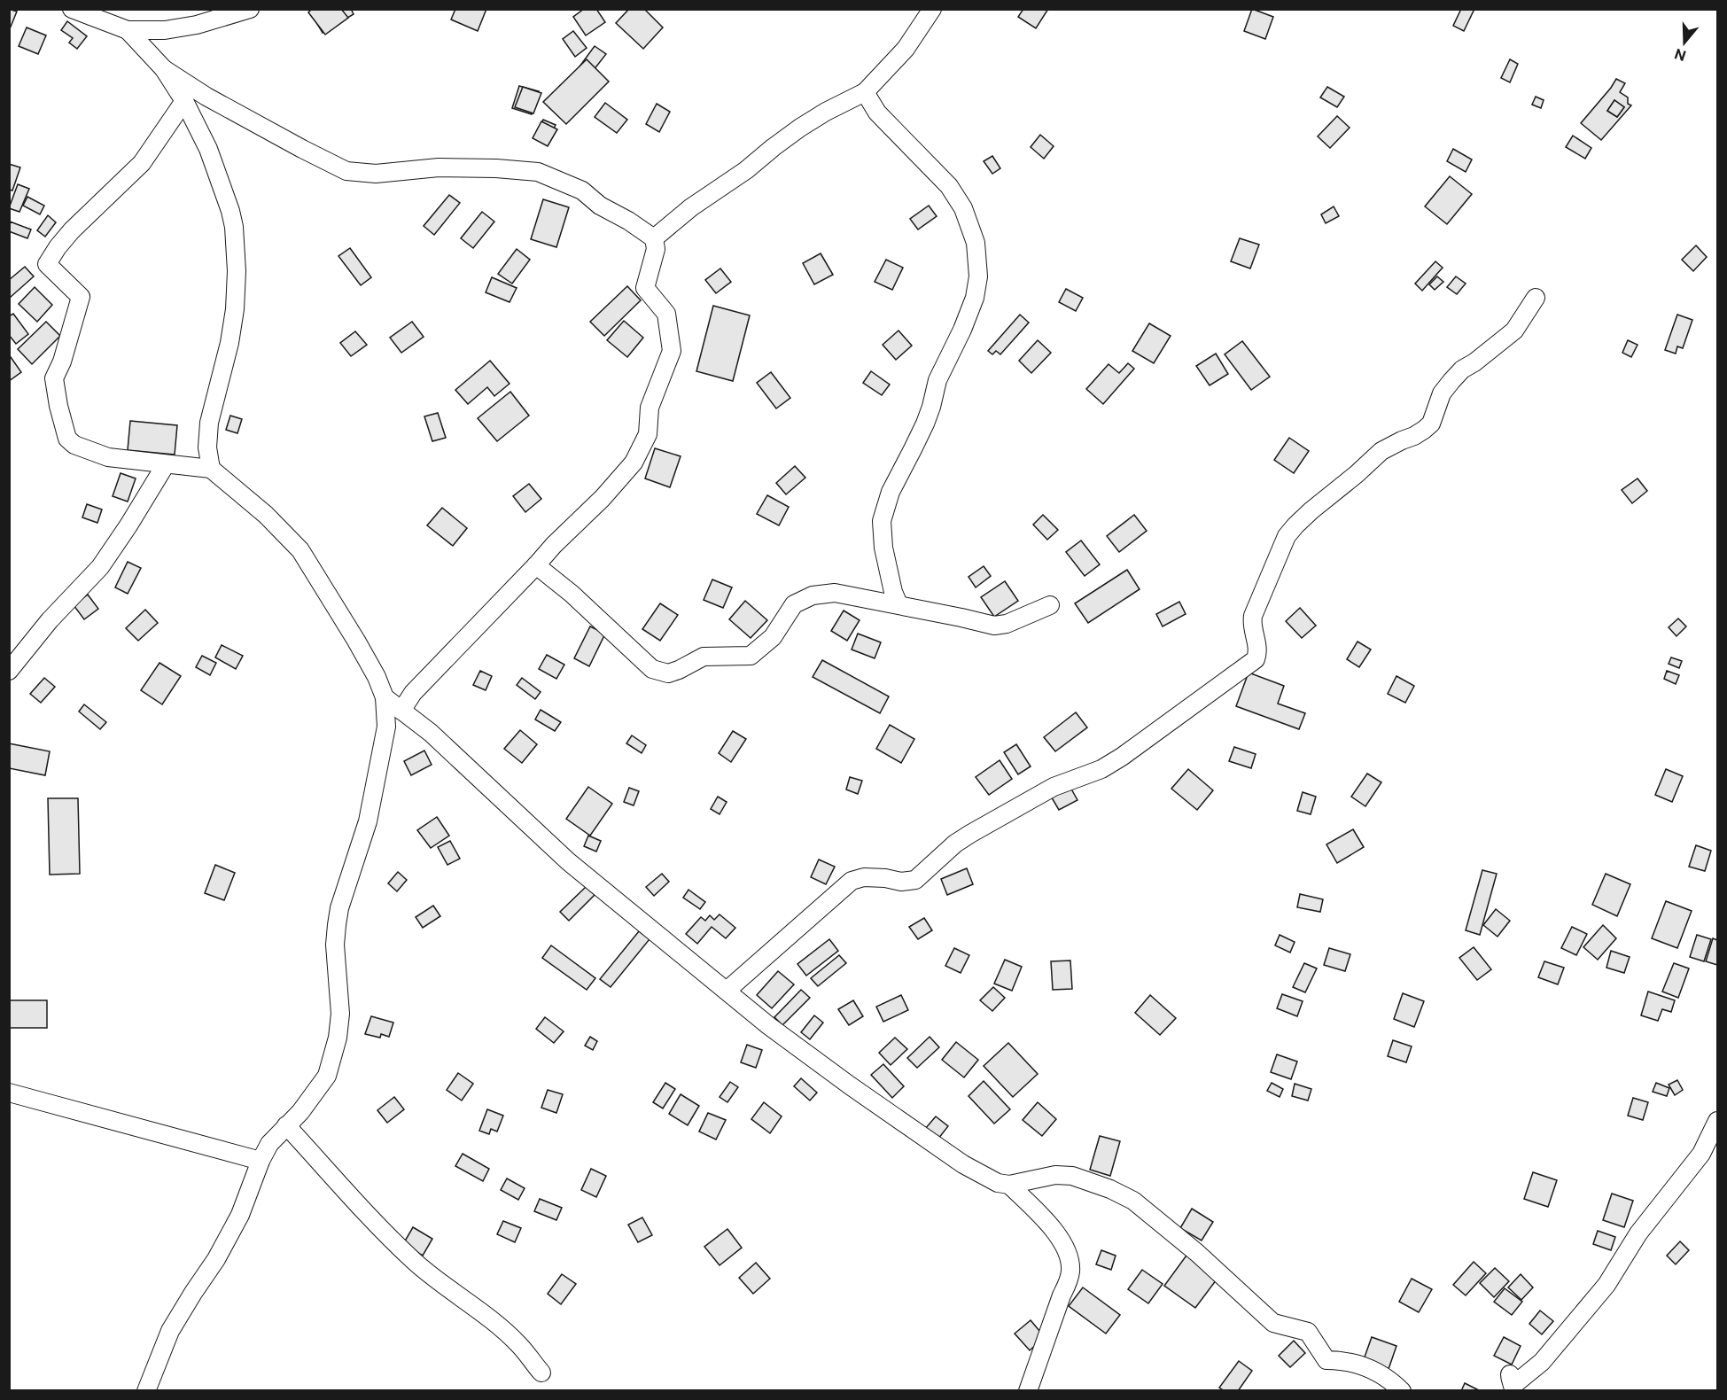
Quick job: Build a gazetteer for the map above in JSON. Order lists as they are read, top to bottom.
{
  "north": "bottom"
}
